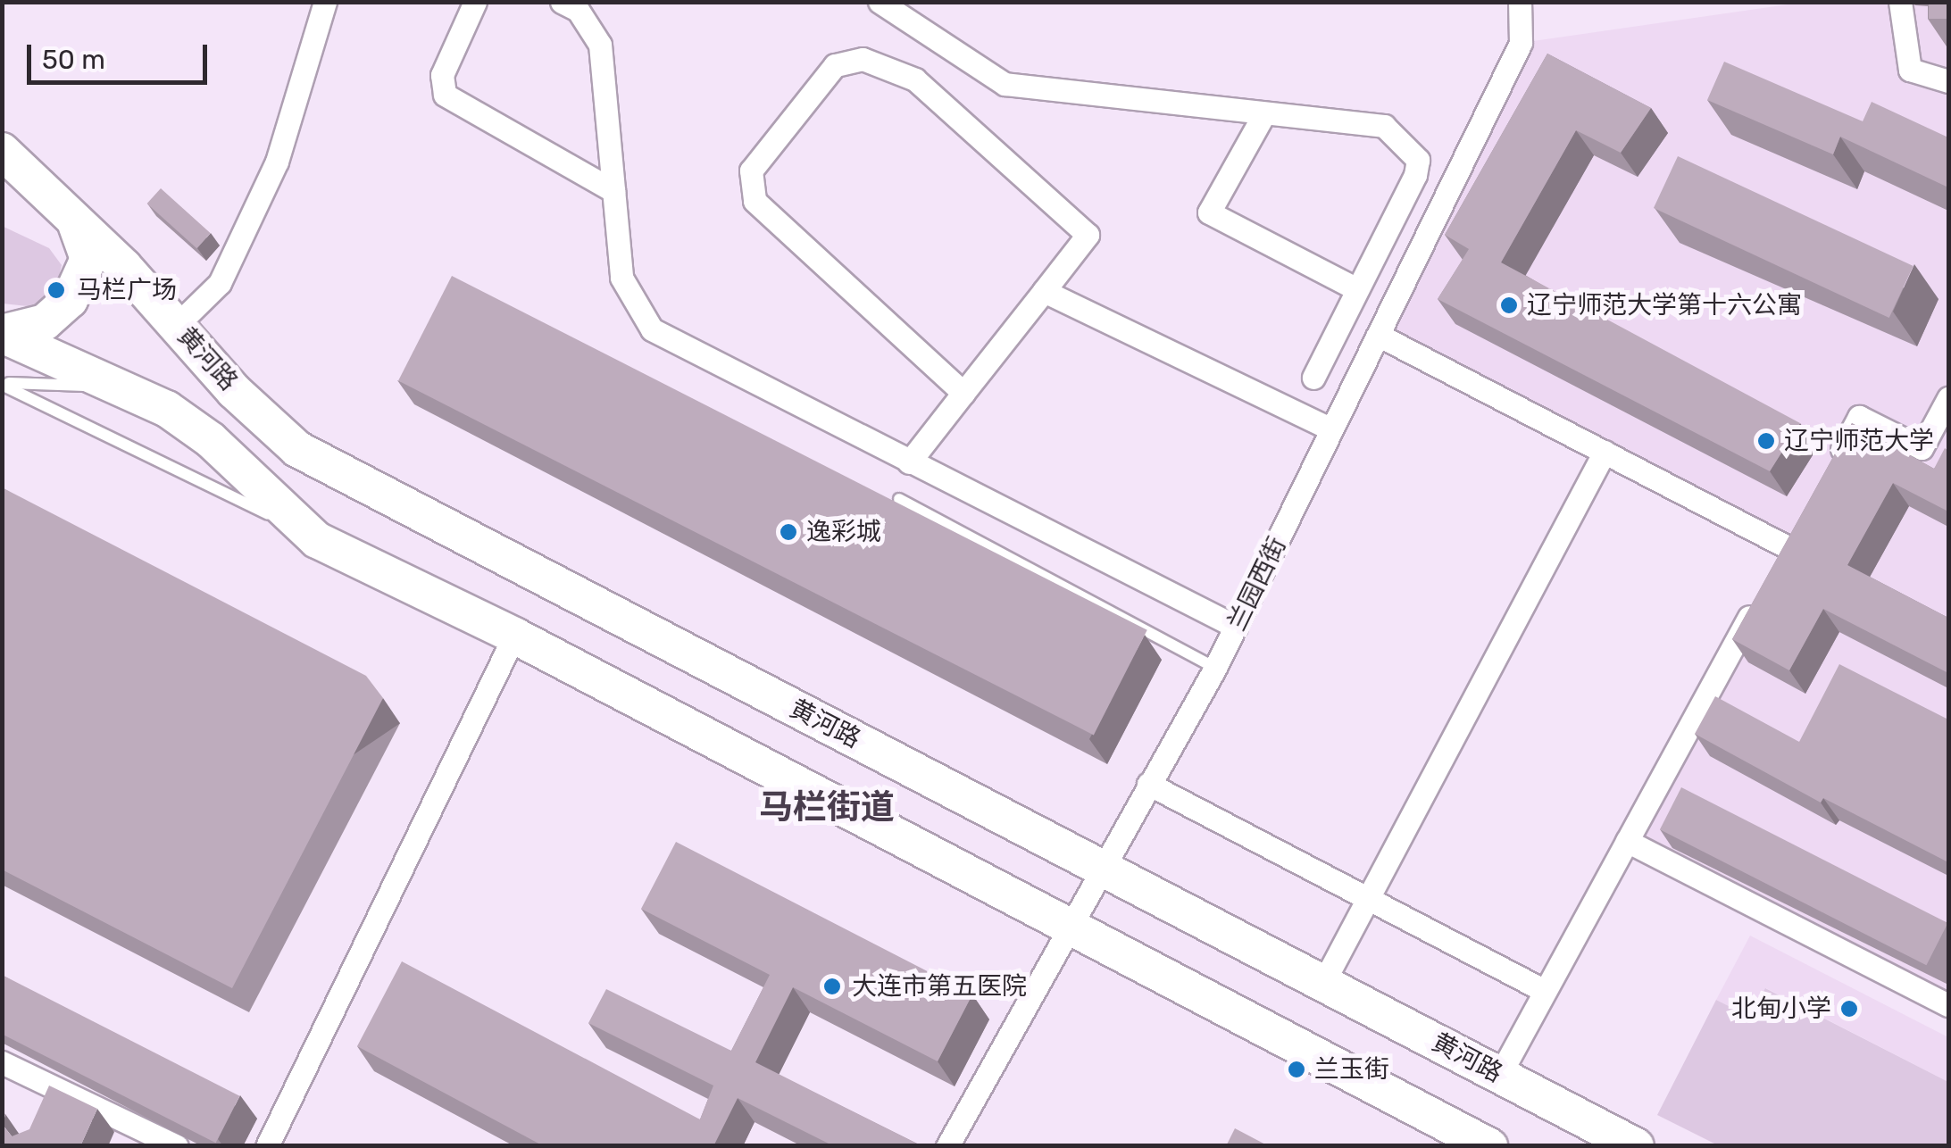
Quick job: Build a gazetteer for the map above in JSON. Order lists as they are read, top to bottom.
{
  "streets": {
    "main road": ["黄河路"],
    "street": ["兰园西街"]
  },
  "crossings": [
    ["黄河路", "兰园西街"]
  ],
  "districts": ["马栏街道"],
  "places": [
    "马栏广场",
    "辽宁师范大学第十六公寓",
    "辽宁师范大学",
    "逸彩城",
    "大连市第五医院",
    "北甸小学",
    "兰玉街"
  ],
  "scale_bar": "50 m"
}
